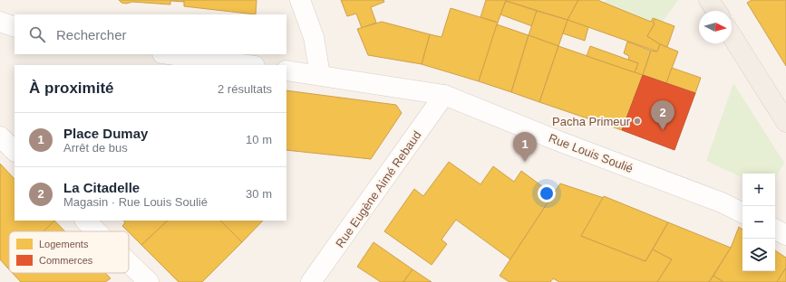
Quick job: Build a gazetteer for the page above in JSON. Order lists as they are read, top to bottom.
{
  "streets": {
    "street": ["Rue Louis Soulié", "Rue Eugène Aimé Rebaud"]
  },
  "crossings": [
    ["Rue Louis Soulié", "Rue Eugène Aimé Rebaud"]
  ],
  "places": ["Pacha Primeur"],
  "legend": ["Logements", "Commerces"],
  "north": "right",
  "page": {
    "search": "Rechercher",
    "heading": ["À proximité", "2 résultats"],
    "pins": ["2", "1"],
    "list": [
      {
        "mark": "1",
        "name": "Place Dumay",
        "note": "Arrêt de bus",
        "value": "10 m"
      },
      {
        "mark": "2",
        "name": "La Citadelle",
        "note": "Magasin · Rue Louis Soulié",
        "value": "30 m"
      }
    ],
    "map_buttons": ["+", "−"]
  }
}
